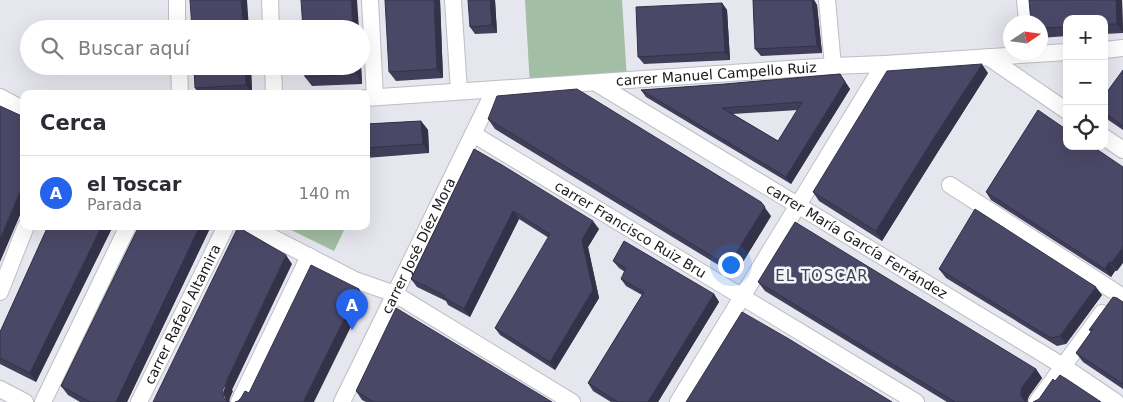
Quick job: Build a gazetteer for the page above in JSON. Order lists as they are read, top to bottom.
{
  "streets": {
    "street": [
      "carrer Manuel Campello Ruiz",
      "carrer Francisco Ruiz Bru",
      "carrer María García Ferrández",
      "carrer José Díez Mora",
      "carrer Rafael Altamira"
    ]
  },
  "crossings": [
    ["carrer Manuel Campello Ruiz", "carrer María García Ferrández"],
    ["carrer Manuel Campello Ruiz", "carrer José Díez Mora"],
    ["carrer Francisco Ruiz Bru", "carrer José Díez Mora"]
  ],
  "districts": ["EL TOSCAR"],
  "north": "right",
  "page": {
    "map_buttons": ["+", "−"],
    "search": "Buscar aquí",
    "heading": "Cerca",
    "list": [
      {
        "mark": "A",
        "name": "el Toscar",
        "note": "Parada",
        "value": "140 m"
      }
    ],
    "pins": "A"
  }
}
